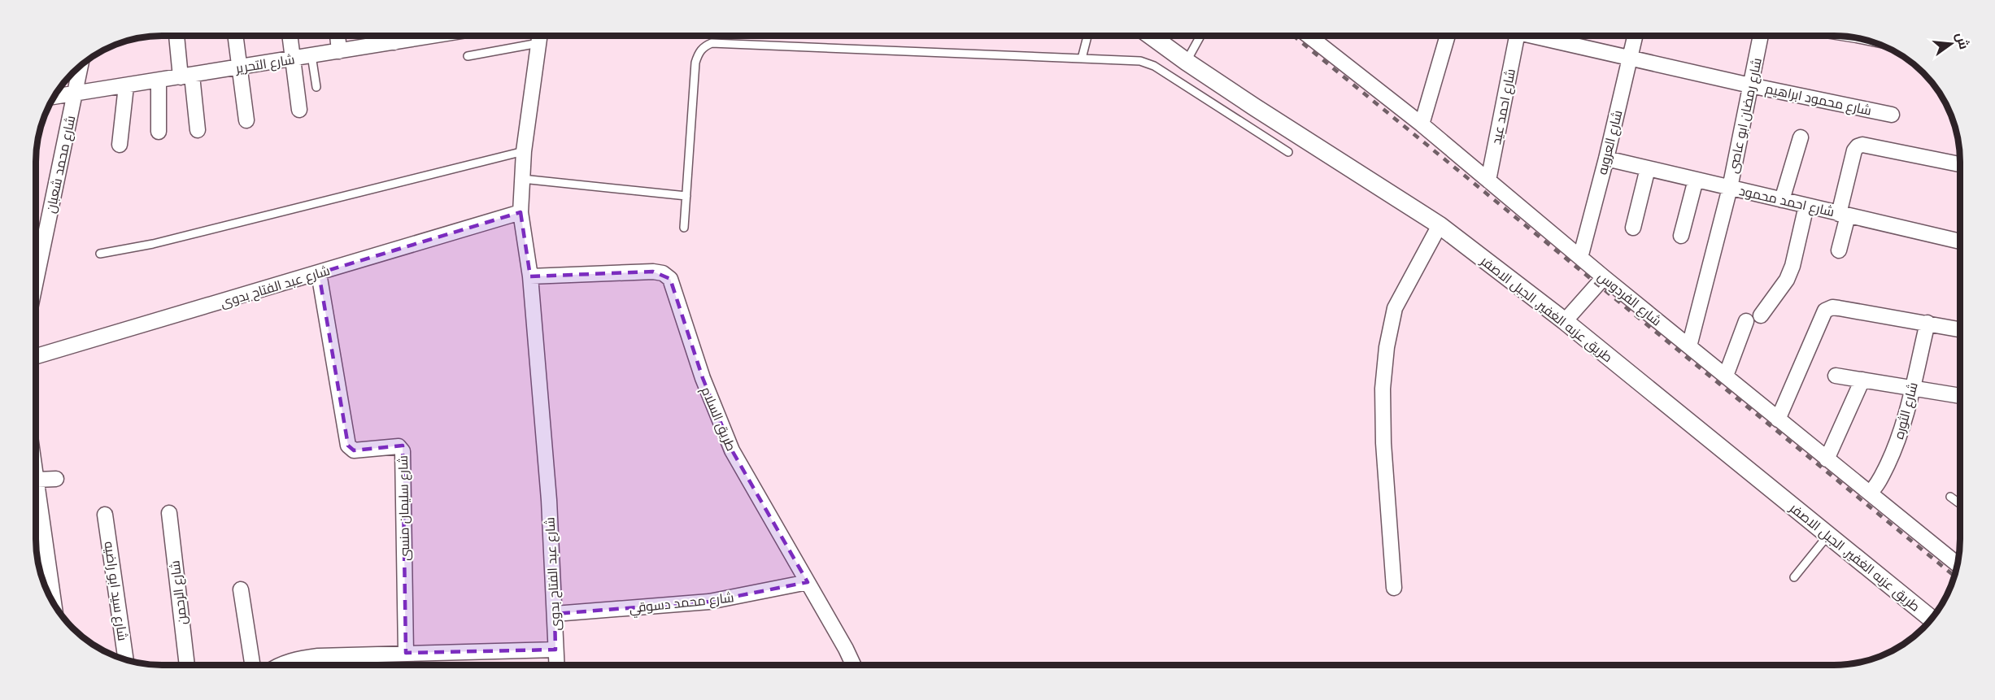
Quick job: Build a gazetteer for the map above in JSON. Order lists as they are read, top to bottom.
{
  "streets": {
    "street": [
      "شارع التحرير",
      "شارع محمود ابراهيم",
      "شارع احمد عيد",
      "شارع رمضان ابو عاصى",
      "شارع العروبه",
      "شارع محمد شعبان",
      "شارع احمد محمود",
      "شارع عبد الفتاح بدوى",
      "شارع الفردوس",
      "طريق عزبه الغفير, الجبل الاصفر",
      "شارع الثوره",
      "طريق السلام",
      "شارع سليمان منسى",
      "شارع سيد ابو راضيه",
      "شارع الرحمن",
      "شارع محمد دسوقي"
    ]
  },
  "crossings": [
    ["شارع التحرير", "شارع محمد شعبان"],
    ["شارع محمود ابراهيم", "شارع رمضان ابو عاصى"],
    ["شارع محمود ابراهيم", "شارع العروبه"],
    ["شارع احمد عيد", "شارع الفردوس"],
    ["شارع رمضان ابو عاصى", "شارع احمد محمود"],
    ["شارع رمضان ابو عاصى", "شارع الفردوس"],
    ["شارع العروبه", "شارع احمد محمود"],
    ["شارع العروبه", "شارع الفردوس"],
    ["شارع عبد الفتاح بدوى", "طريق السلام"],
    ["شارع عبد الفتاح بدوى", "شارع سليمان منسى"],
    ["شارع عبد الفتاح بدوى", "شارع محمد دسوقي"],
    ["شارع الفردوس", "شارع الثوره"],
    ["طريق السلام", "شارع محمد دسوقي"]
  ],
  "north": "right"
}
